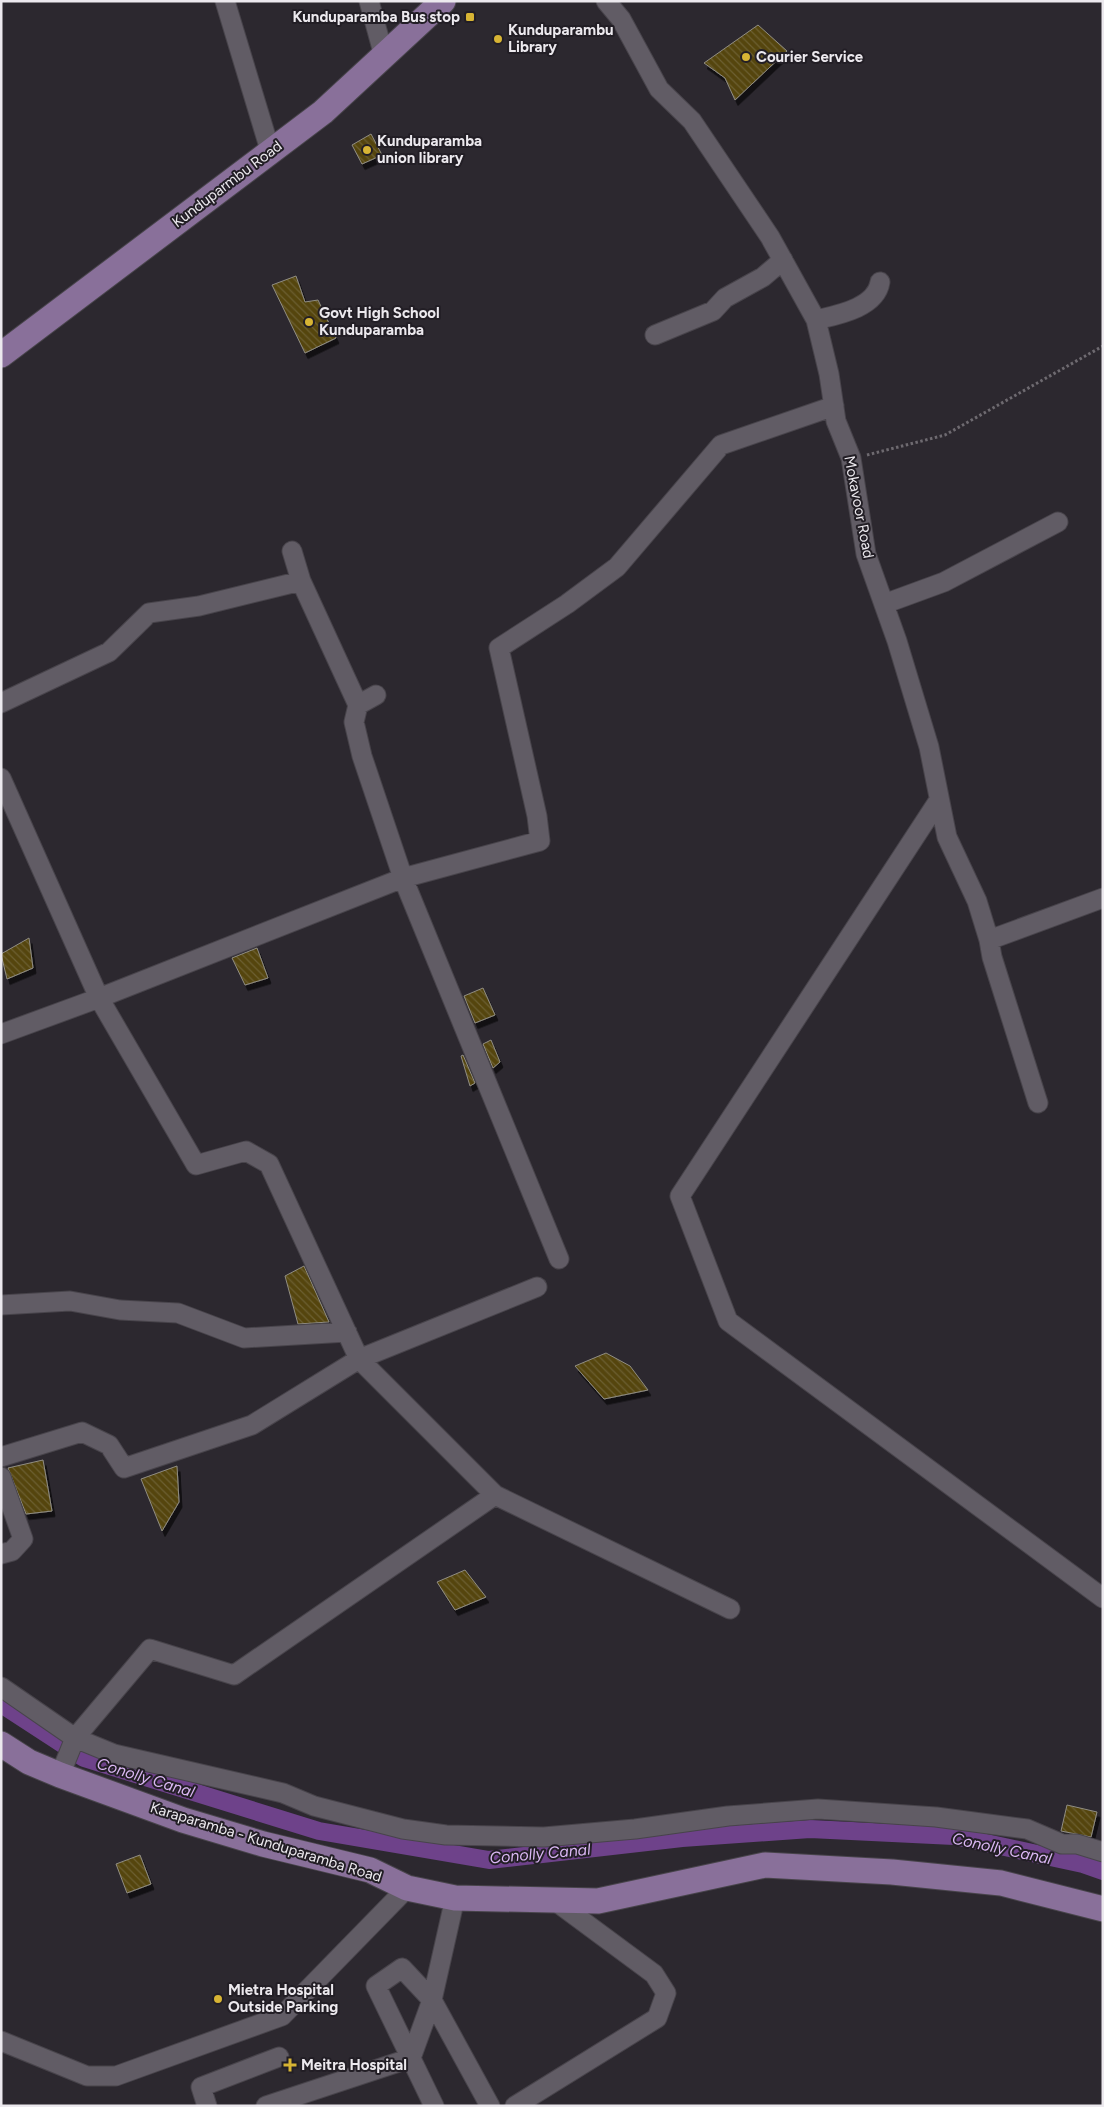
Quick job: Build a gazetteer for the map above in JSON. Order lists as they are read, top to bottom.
{
  "streets": {
    "main road": ["Kunduparmbu Road", "Karaparamba - Kunduparamba Road"],
    "street": ["Mokavoor Road"]
  },
  "water": ["Conolly Canal"],
  "places": {
    "transit": ["Kunduparamba Bus stop"],
    "other": [
      "Kunduparambu Library",
      "Courier Service",
      "Kunduparamba union library",
      "Govt High School Kunduparamba",
      "Mietra Hospital Outside Parking"
    ],
    "health": ["Meitra Hospital"]
  }
}
